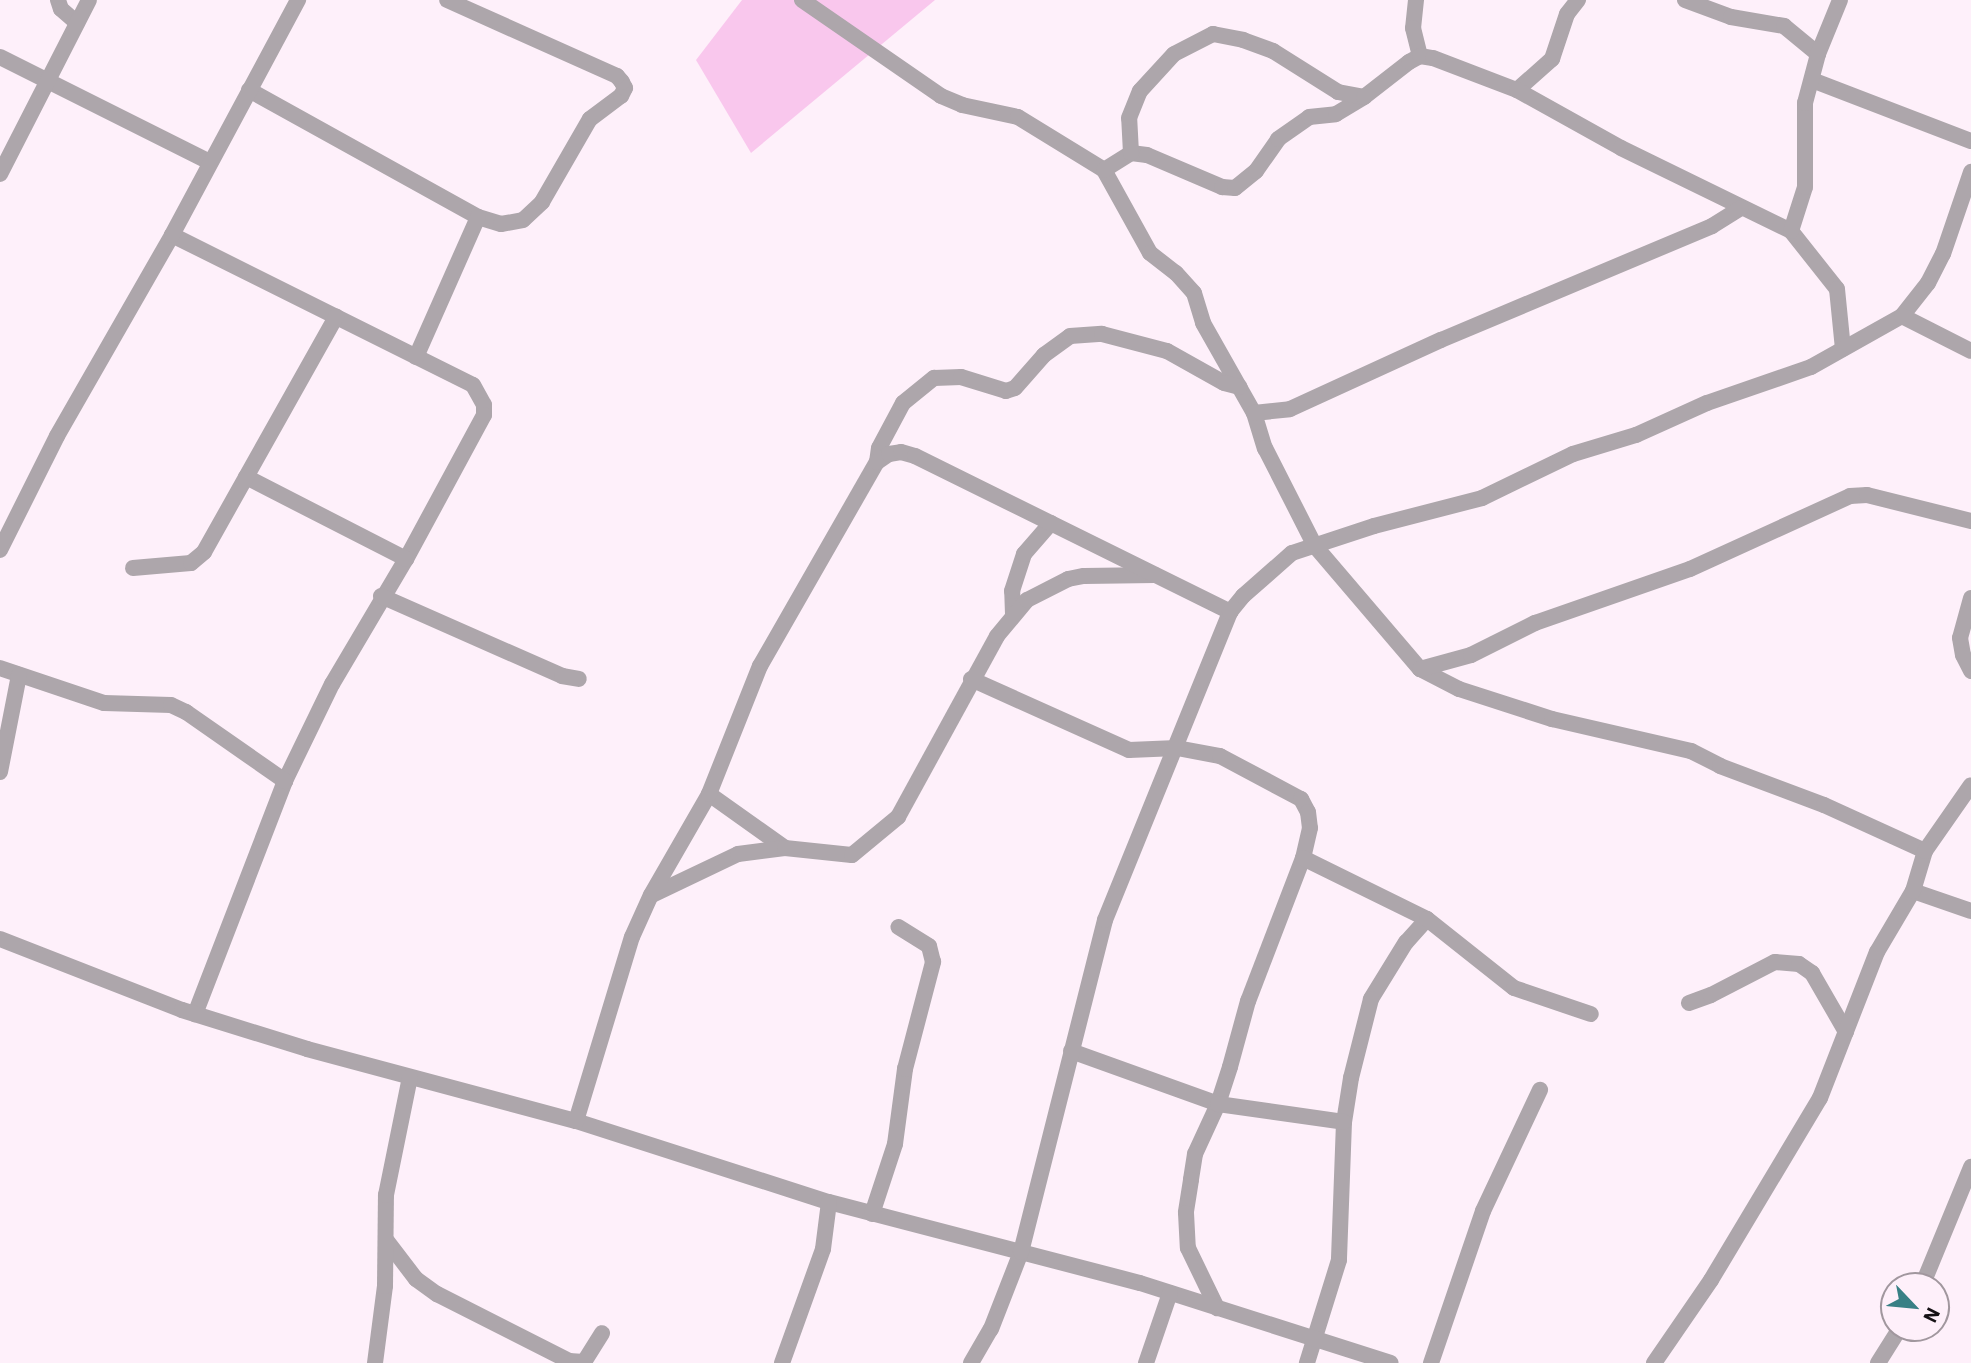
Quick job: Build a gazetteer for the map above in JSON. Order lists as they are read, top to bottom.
{
  "north": "bottom right"
}
